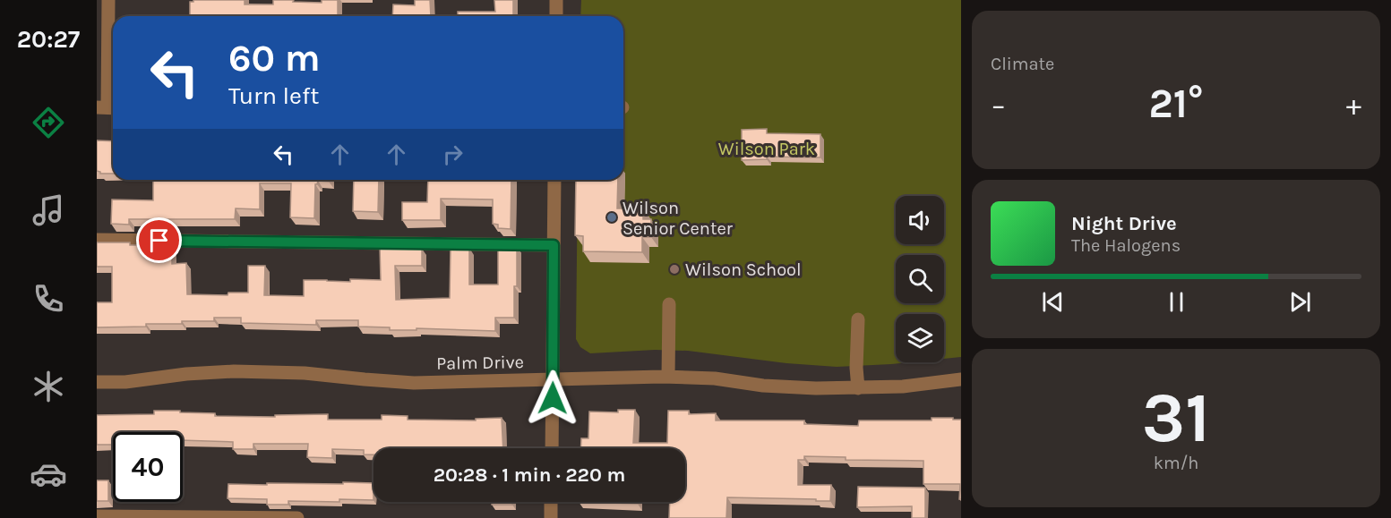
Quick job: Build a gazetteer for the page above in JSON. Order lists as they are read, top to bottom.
{
  "streets": {
    "street": ["Palm Drive"]
  },
  "parks": ["Wilson Park"],
  "places": ["Wilson Senior Center", "Wilson School"],
  "page": {
    "tabs": "20:27",
    "tile": [
      "Climate",
      ["31", "km/h"]
    ],
    "turn": ["60 m", "Turn left"],
    "heat": ["−", "21°", "+"],
    "song": ["Night Drive", "The Halogens"],
    "limit": "40",
    "trip": "20:28 · 1 min · 220 m"
  }
}
